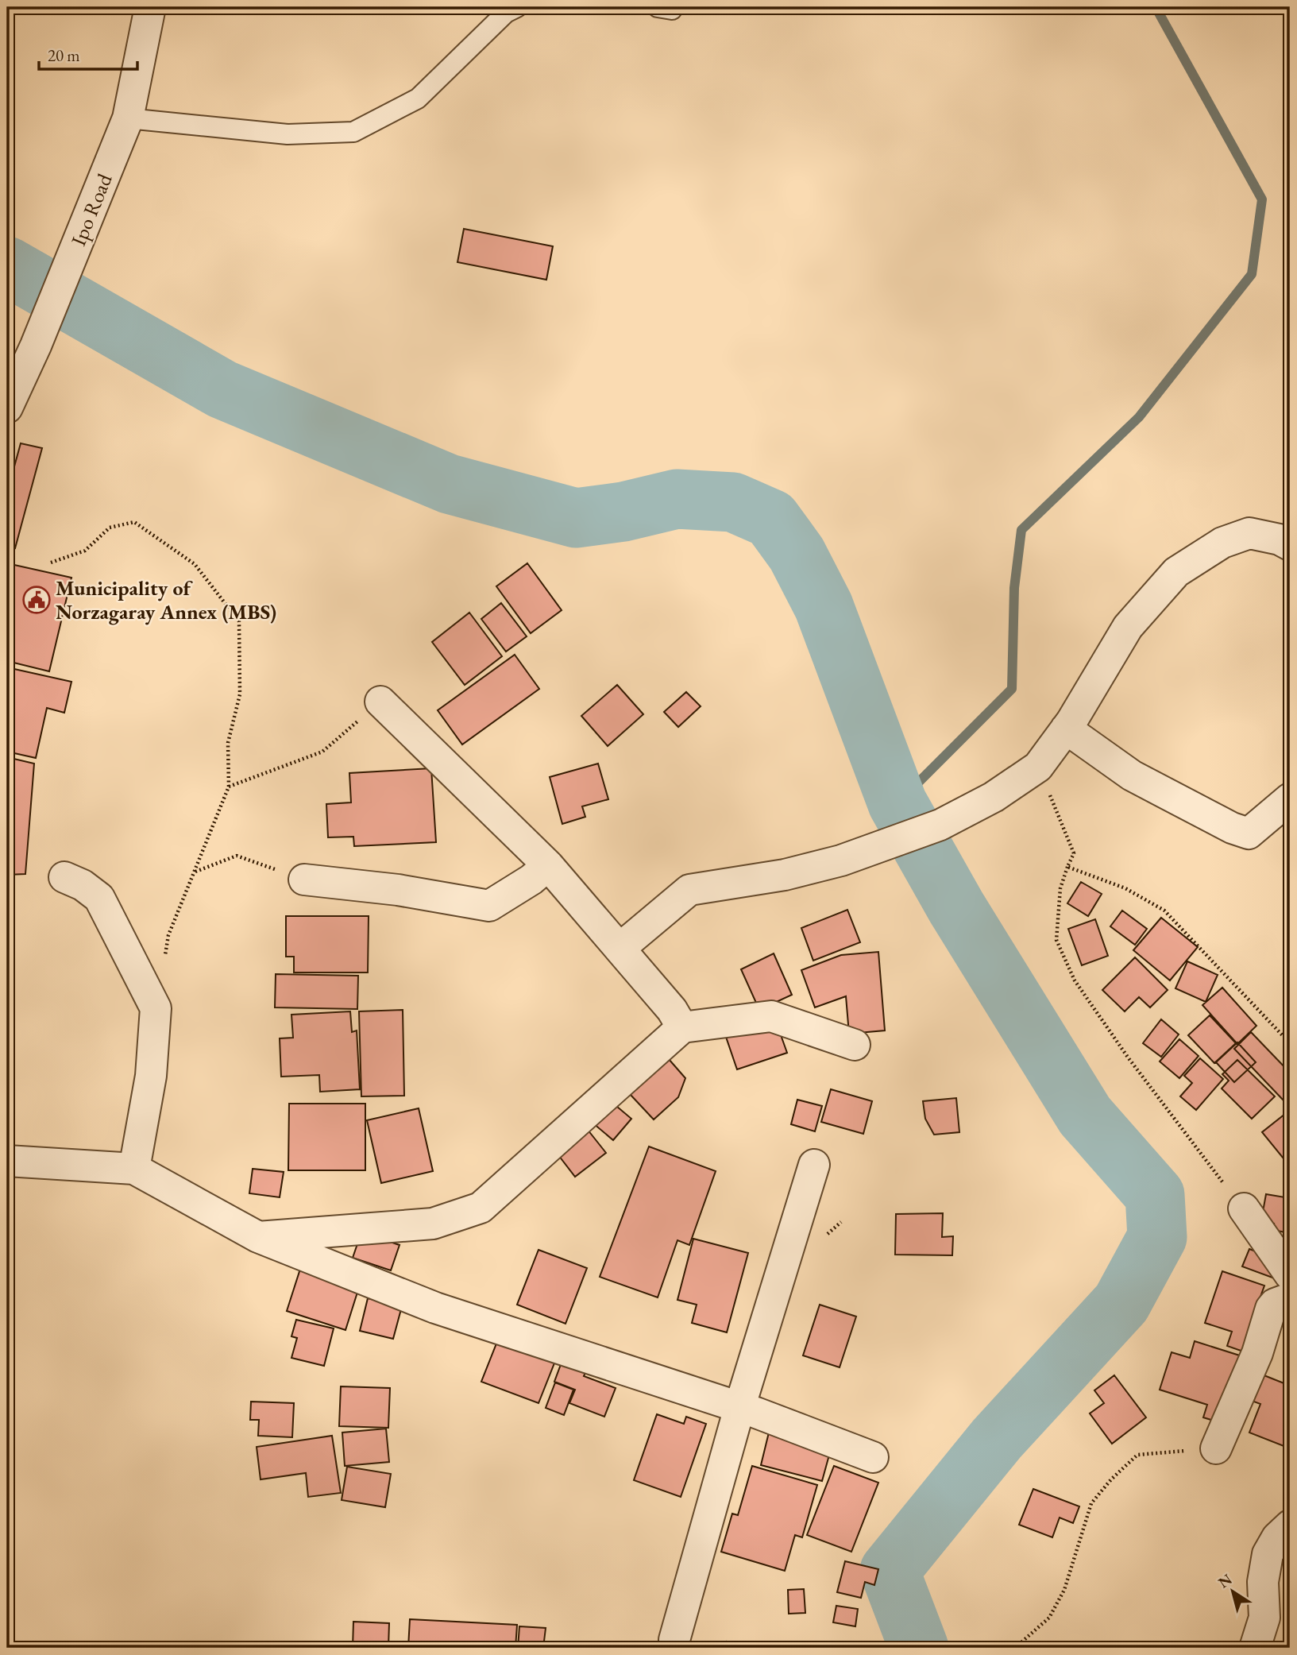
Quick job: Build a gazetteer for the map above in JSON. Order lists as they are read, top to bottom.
{
  "streets": {
    "street": ["Ipo Road"]
  },
  "places": {
    "public building": ["Municipality of Norzagaray Annex (MBS)"]
  },
  "scale_bar": "20 m",
  "north": "top left"
}
